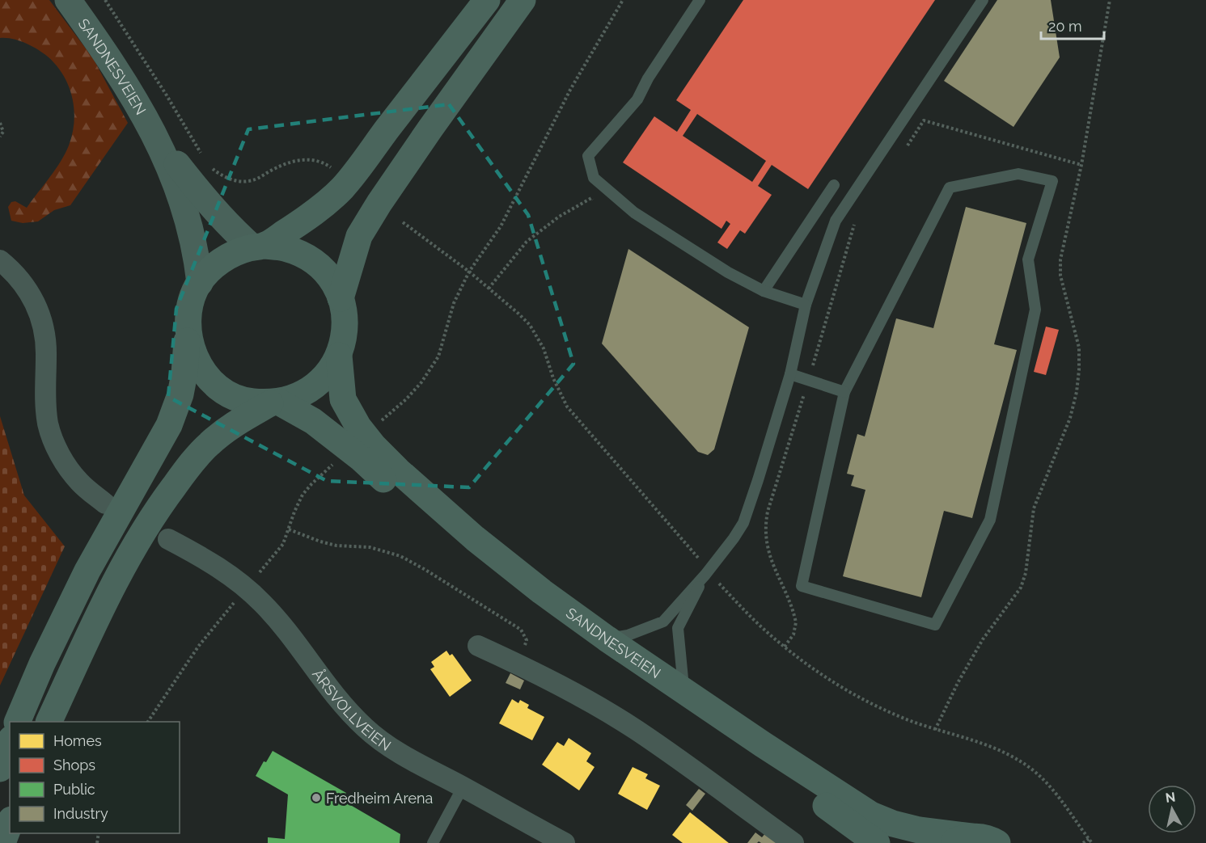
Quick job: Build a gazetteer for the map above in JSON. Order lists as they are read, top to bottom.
{
  "streets": {
    "highway": ["SANDNESVEIEN"],
    "street": ["ÅRSVOLLVEIEN"]
  },
  "places": ["Fredheim Arena"],
  "legend": [
    "Homes",
    "Shops",
    "Public",
    "Industry"
  ],
  "scale_bar": "20 m",
  "north": "top"
}
